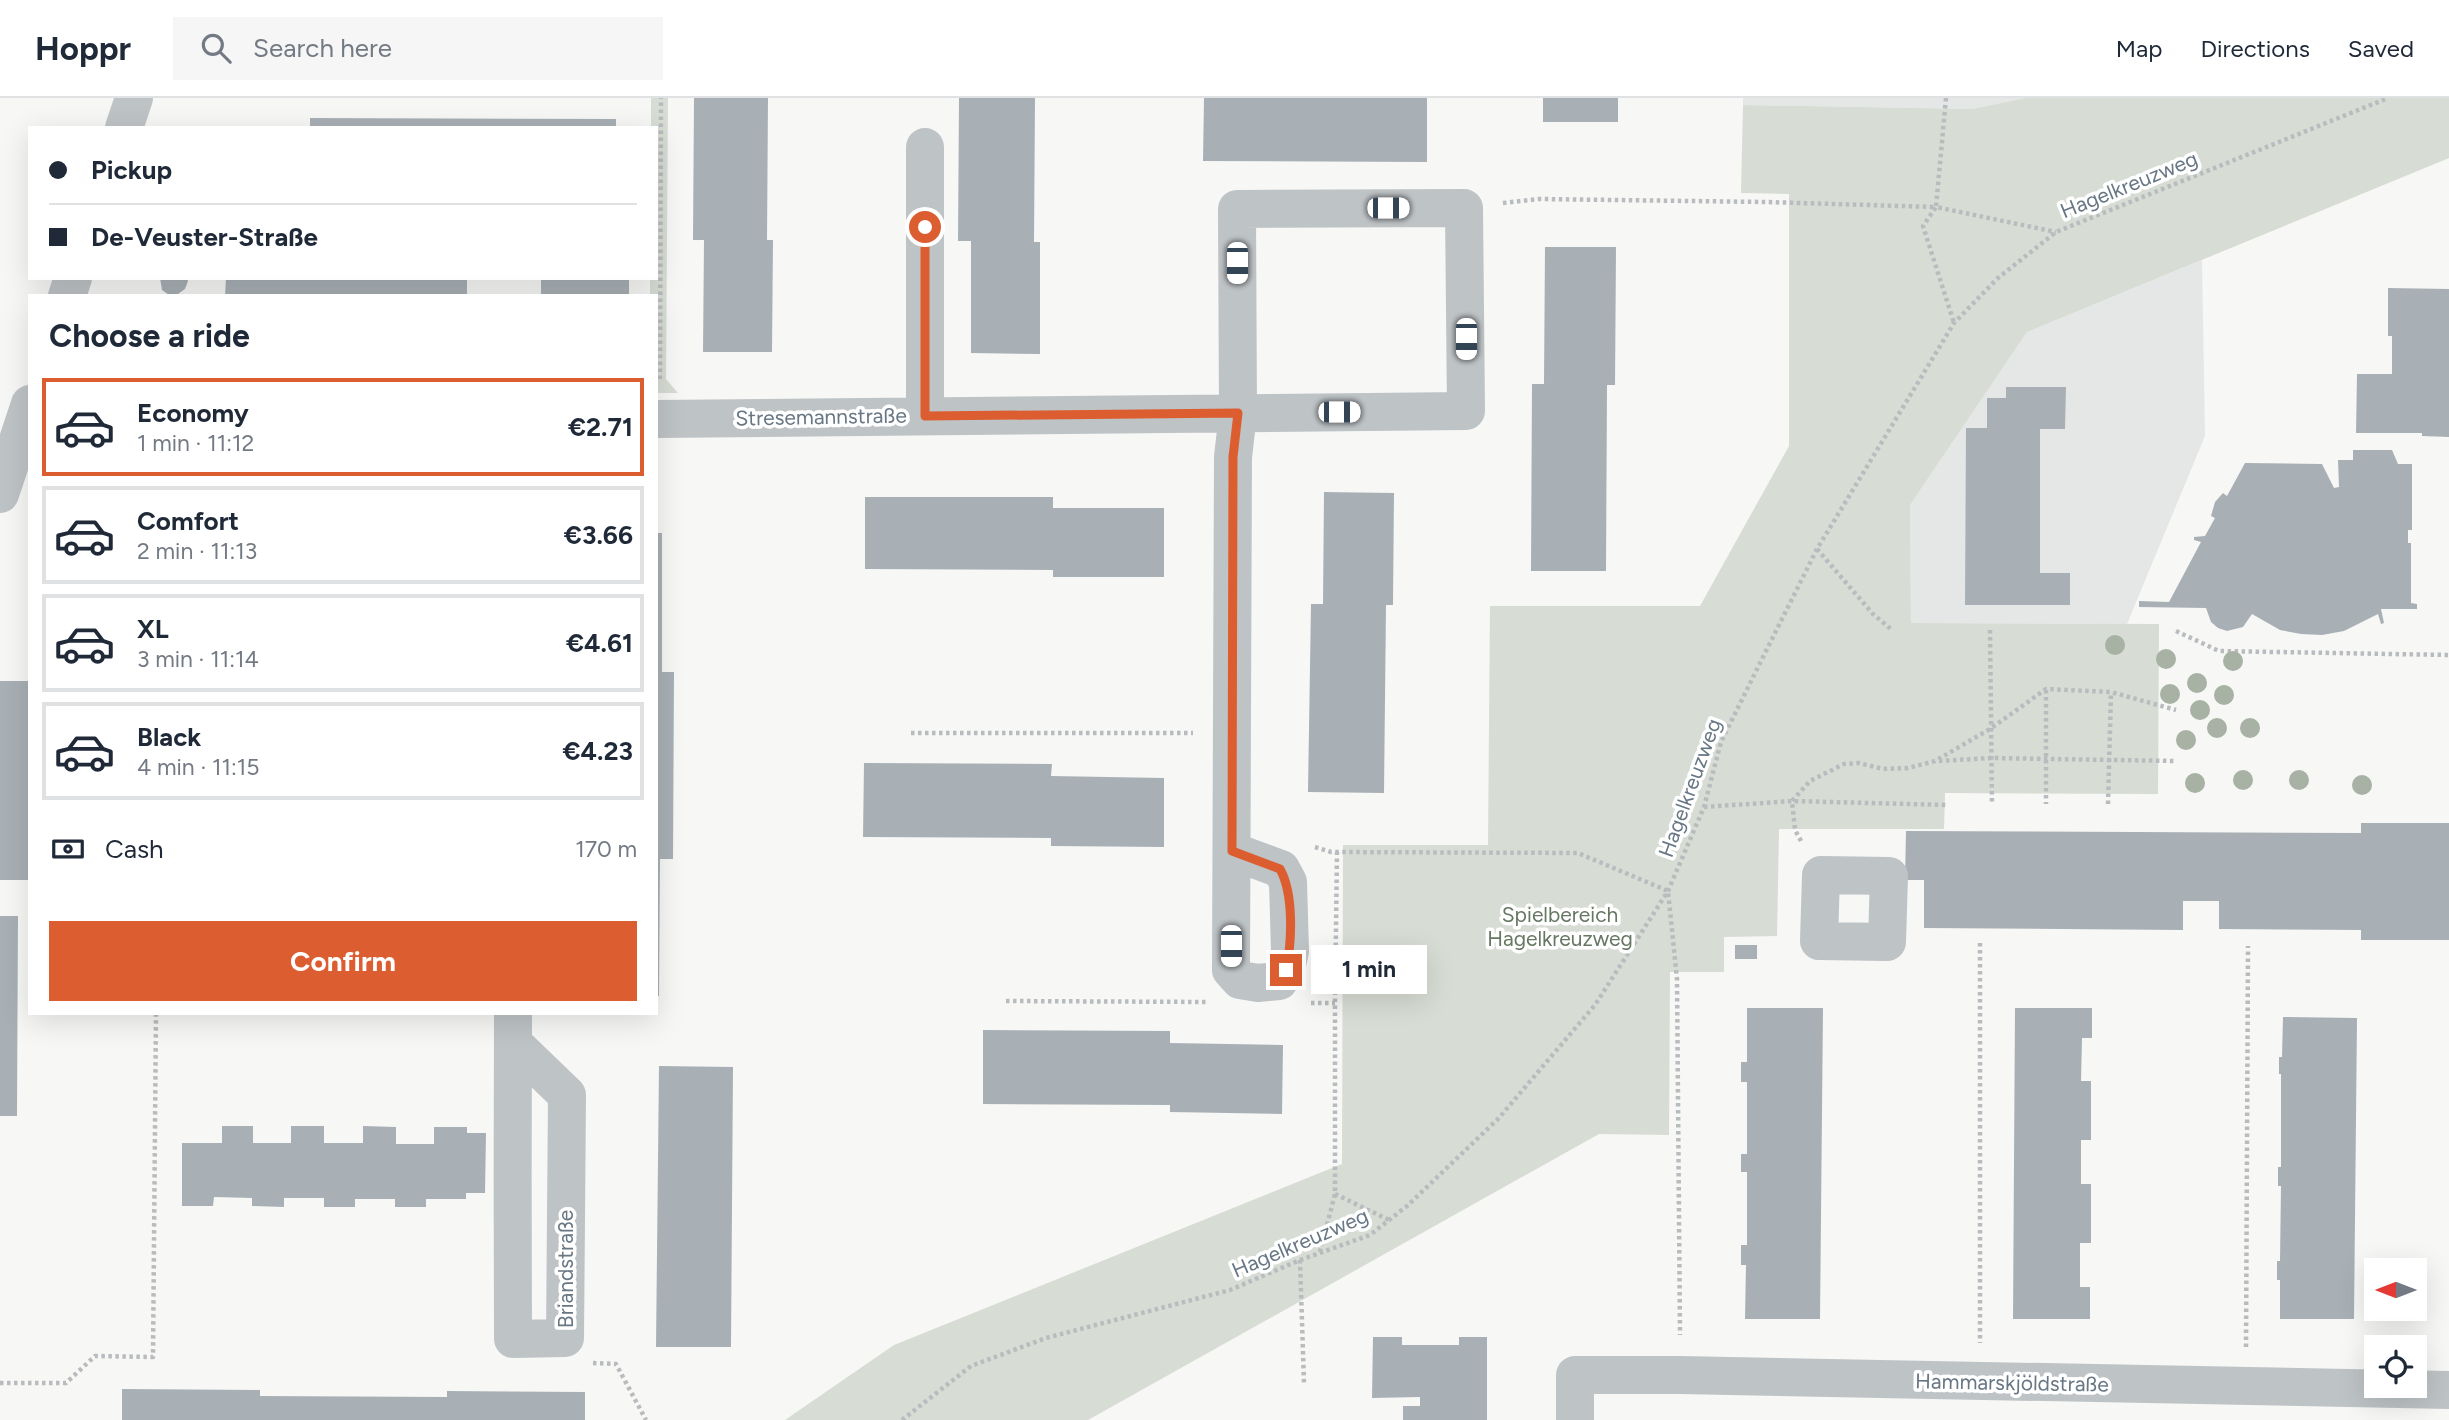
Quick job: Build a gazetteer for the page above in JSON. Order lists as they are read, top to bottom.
{
  "streets": {
    "street": ["Stresemannstraße", "Briandstraße", "Hammarskjöldstraße"],
    "path": ["Hagelkreuzweg"]
  },
  "parks": ["Spielbereich Hagelkreuzweg"],
  "north": "left",
  "page": {
    "header": "Hoppr",
    "search": "Search here",
    "nav": ["Map", "Directions", "Saved"],
    "banner": ["Pickup", "De-Veuster-Straße"],
    "heading": "Choose a ride",
    "list": [
      {
        "name": "Economy",
        "note": "1 min · 11:12",
        "value": "€2.71"
      },
      {
        "name": "Comfort",
        "note": "2 min · 11:13",
        "value": "€3.66"
      },
      {
        "name": "XL",
        "note": "3 min · 11:14",
        "value": "€4.61"
      },
      {
        "name": "Black",
        "note": "4 min · 11:15",
        "value": "€4.23"
      }
    ],
    "pay": ["Cash", "170 m"],
    "buttons": "Confirm",
    "bubble": "1 min"
  }
}
